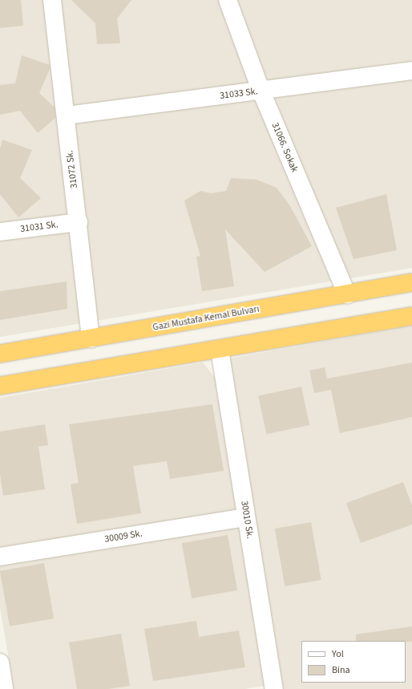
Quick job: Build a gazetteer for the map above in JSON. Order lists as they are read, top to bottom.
{
  "streets": {
    "highway": ["Gazi Mustafa Kemal Bulvarı"],
    "street": [
      "31033 Sk.",
      "31066. Sokak",
      "31072 Sk.",
      "31031 Sk.",
      "30010 Sk.",
      "30009 Sk."
    ]
  },
  "crossings": [
    ["31033 Sk.", "31066. Sokak"],
    ["31033 Sk.", "31072 Sk."],
    ["31066. Sokak", "Gazi Mustafa Kemal Bulvarı"],
    ["31072 Sk.", "31031 Sk."],
    ["31072 Sk.", "Gazi Mustafa Kemal Bulvarı"],
    ["30010 Sk.", "30009 Sk."]
  ],
  "legend": ["Yol", "Bina"]
}
